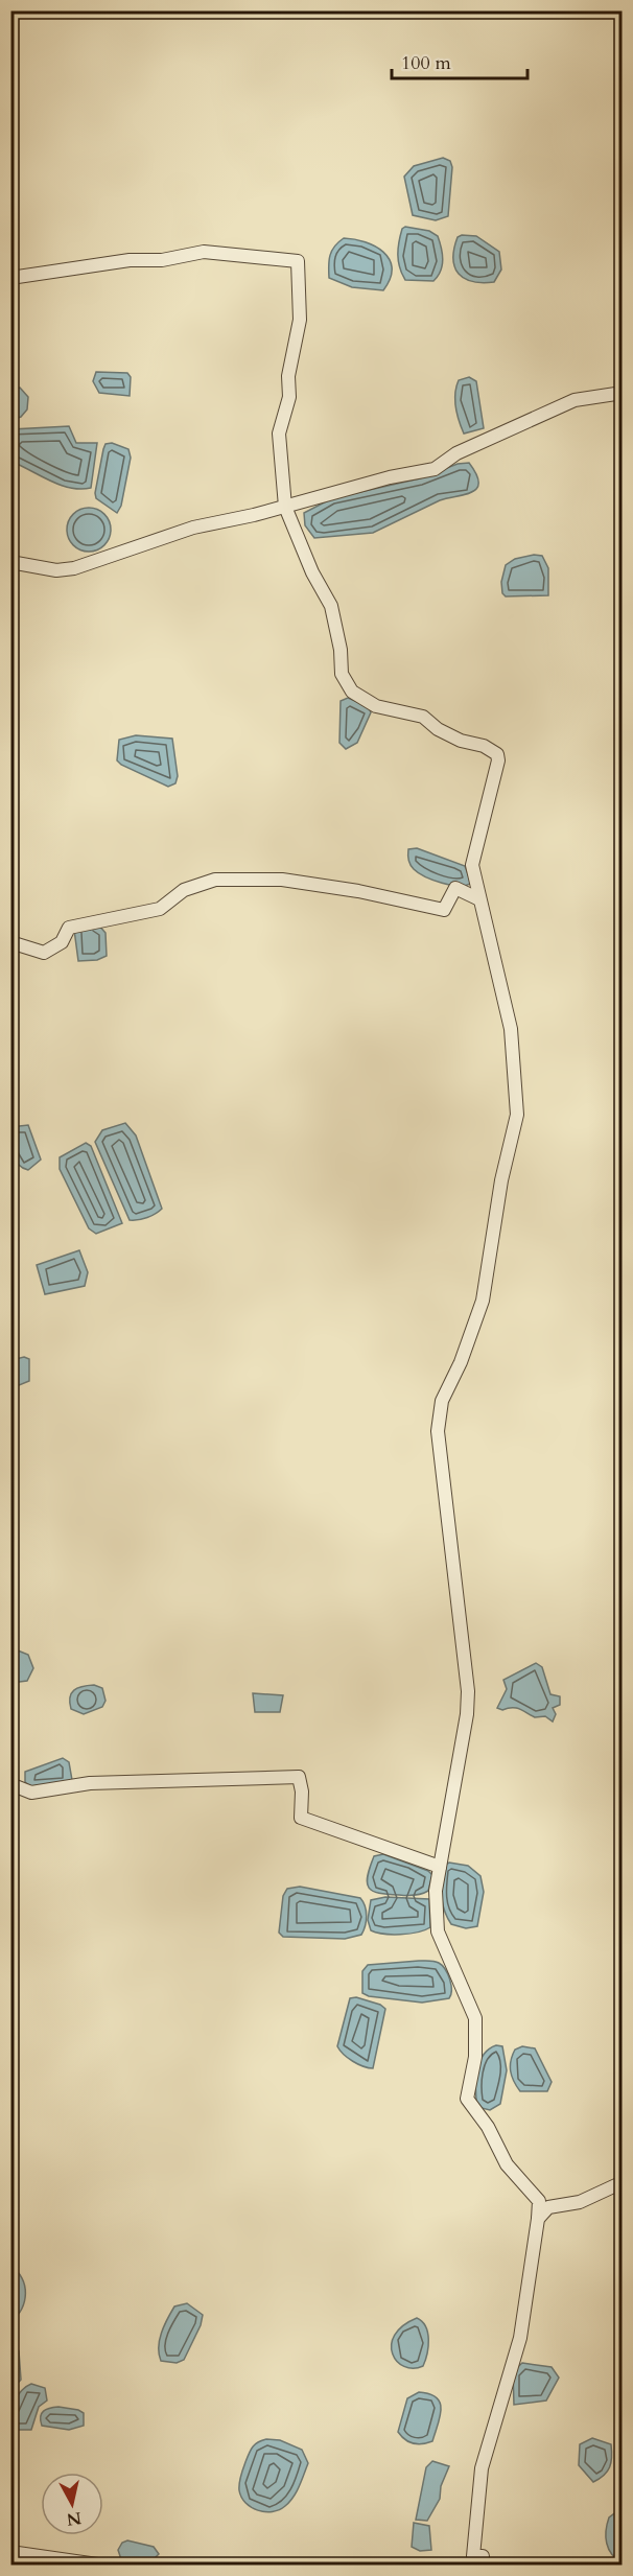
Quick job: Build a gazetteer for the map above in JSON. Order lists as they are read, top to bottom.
{
  "scale_bar": "100 m",
  "north": "bottom"
}
